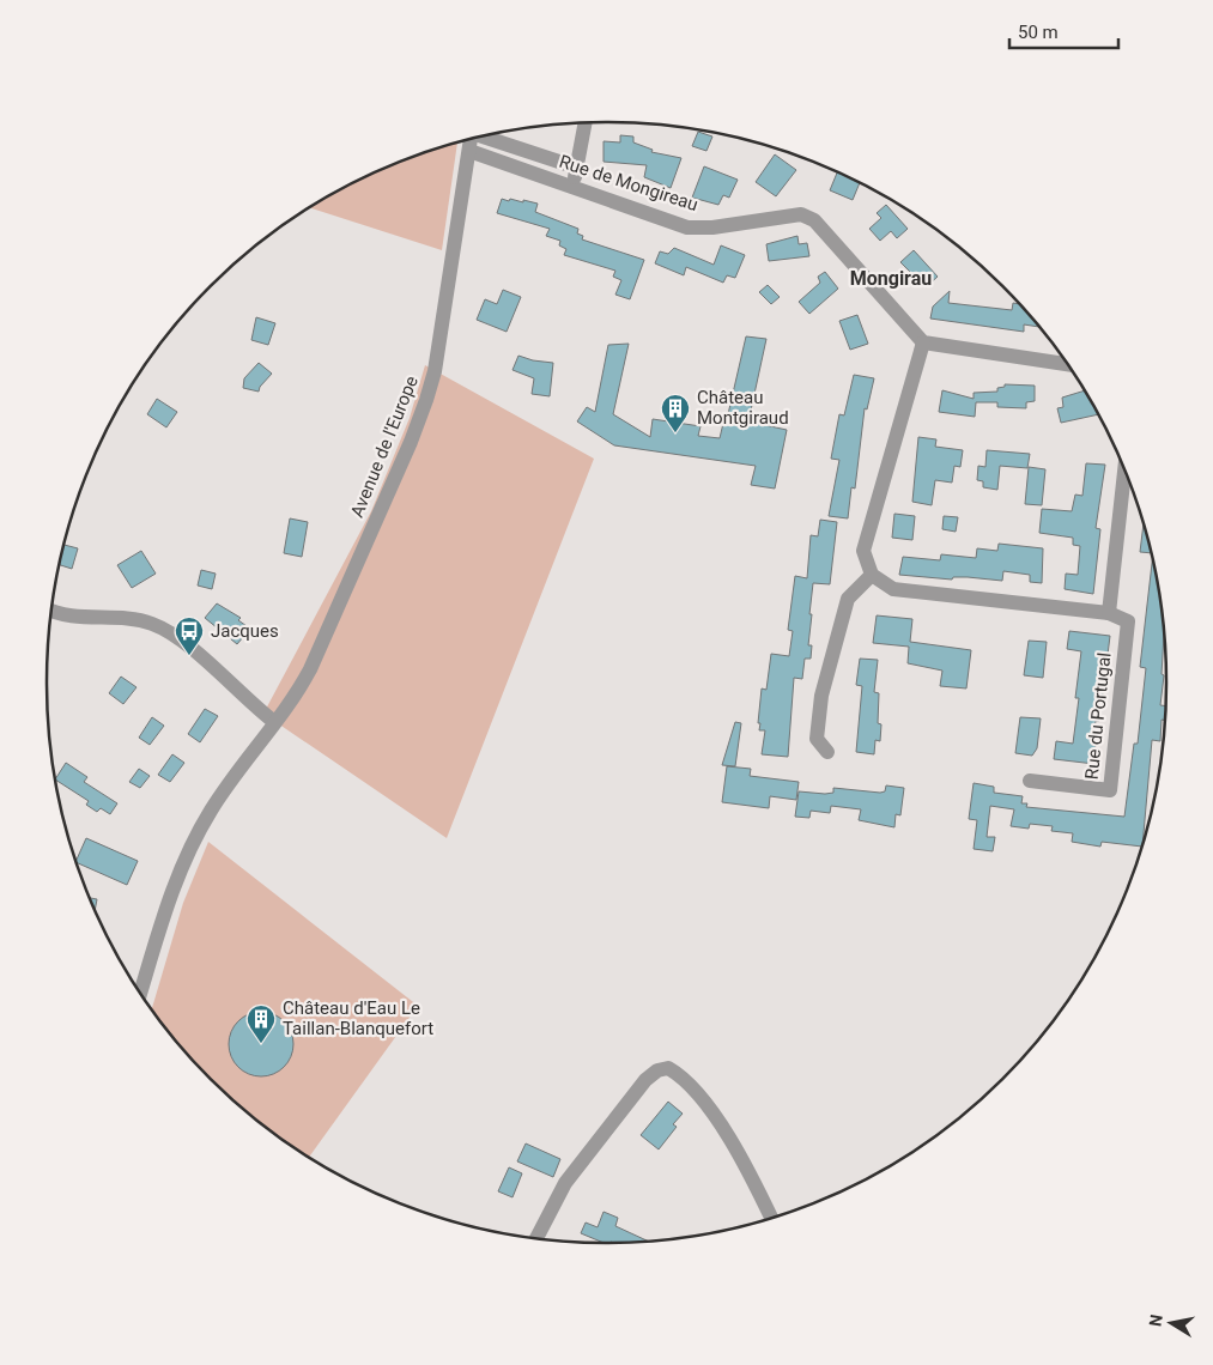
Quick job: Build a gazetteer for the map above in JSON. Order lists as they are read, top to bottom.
{
  "streets": {
    "street": ["Rue de Mongireau", "Avenue de l'Europe", "Rue du Portugal"]
  },
  "crossings": [
    ["Rue de Mongireau", "Avenue de l'Europe"]
  ],
  "districts": ["Mongirau"],
  "places": {
    "building": ["Château Montgiraud", "Château d'Eau Le Taillan-Blanquefort"],
    "bus stop": ["Jacques"]
  },
  "scale_bar": "50 m",
  "north": "left"
}
